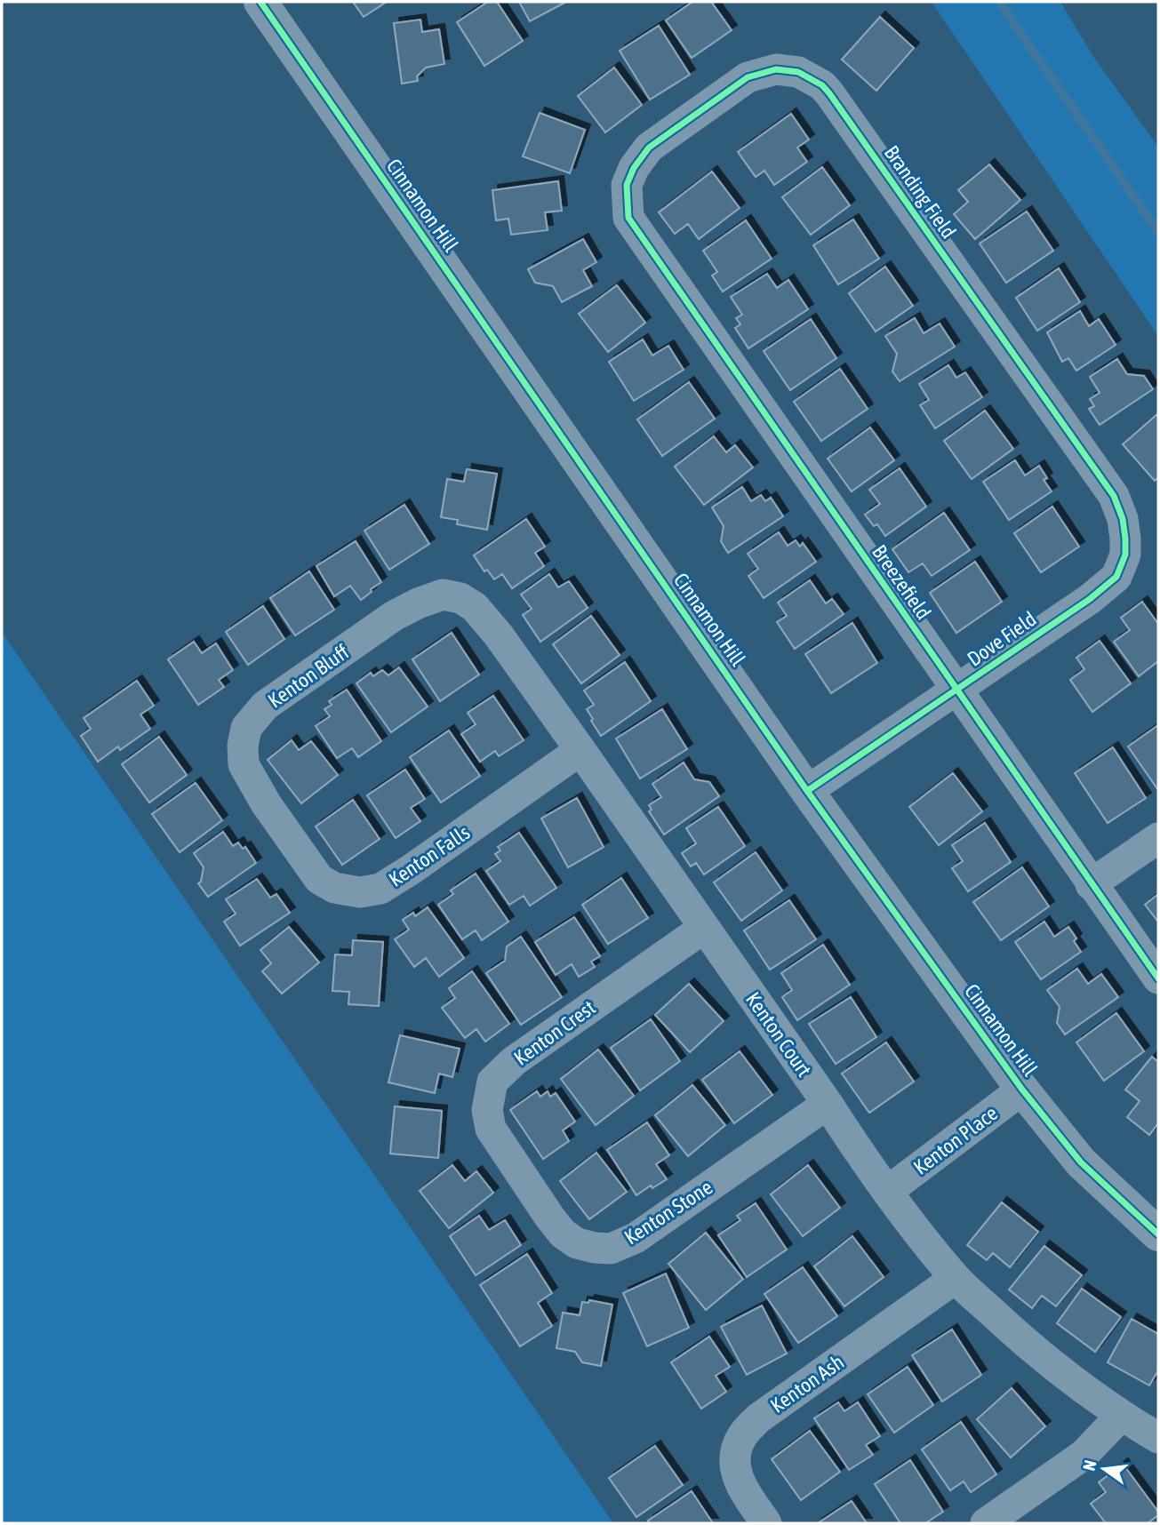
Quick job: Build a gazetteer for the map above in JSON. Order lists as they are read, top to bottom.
{
  "streets": {
    "street": [
      "Branding Field",
      "Cinnamon Hill",
      "Breezefield",
      "Dove Field",
      "Kenton Bluff",
      "Kenton Falls",
      "Kenton Crest",
      "Kenton Court",
      "Kenton Place",
      "Kenton Stone",
      "Kenton Ash"
    ]
  },
  "crossings": [
    ["Branding Field", "Breezefield"],
    ["Branding Field", "Dove Field"],
    ["Cinnamon Hill", "Dove Field"],
    ["Cinnamon Hill", "Kenton Place"],
    ["Breezefield", "Dove Field"],
    ["Kenton Bluff", "Kenton Falls"],
    ["Kenton Bluff", "Kenton Court"],
    ["Kenton Falls", "Kenton Court"],
    ["Kenton Crest", "Kenton Court"],
    ["Kenton Crest", "Kenton Stone"],
    ["Kenton Court", "Kenton Place"],
    ["Kenton Court", "Kenton Stone"],
    ["Kenton Court", "Kenton Ash"]
  ],
  "north": "left"
}
